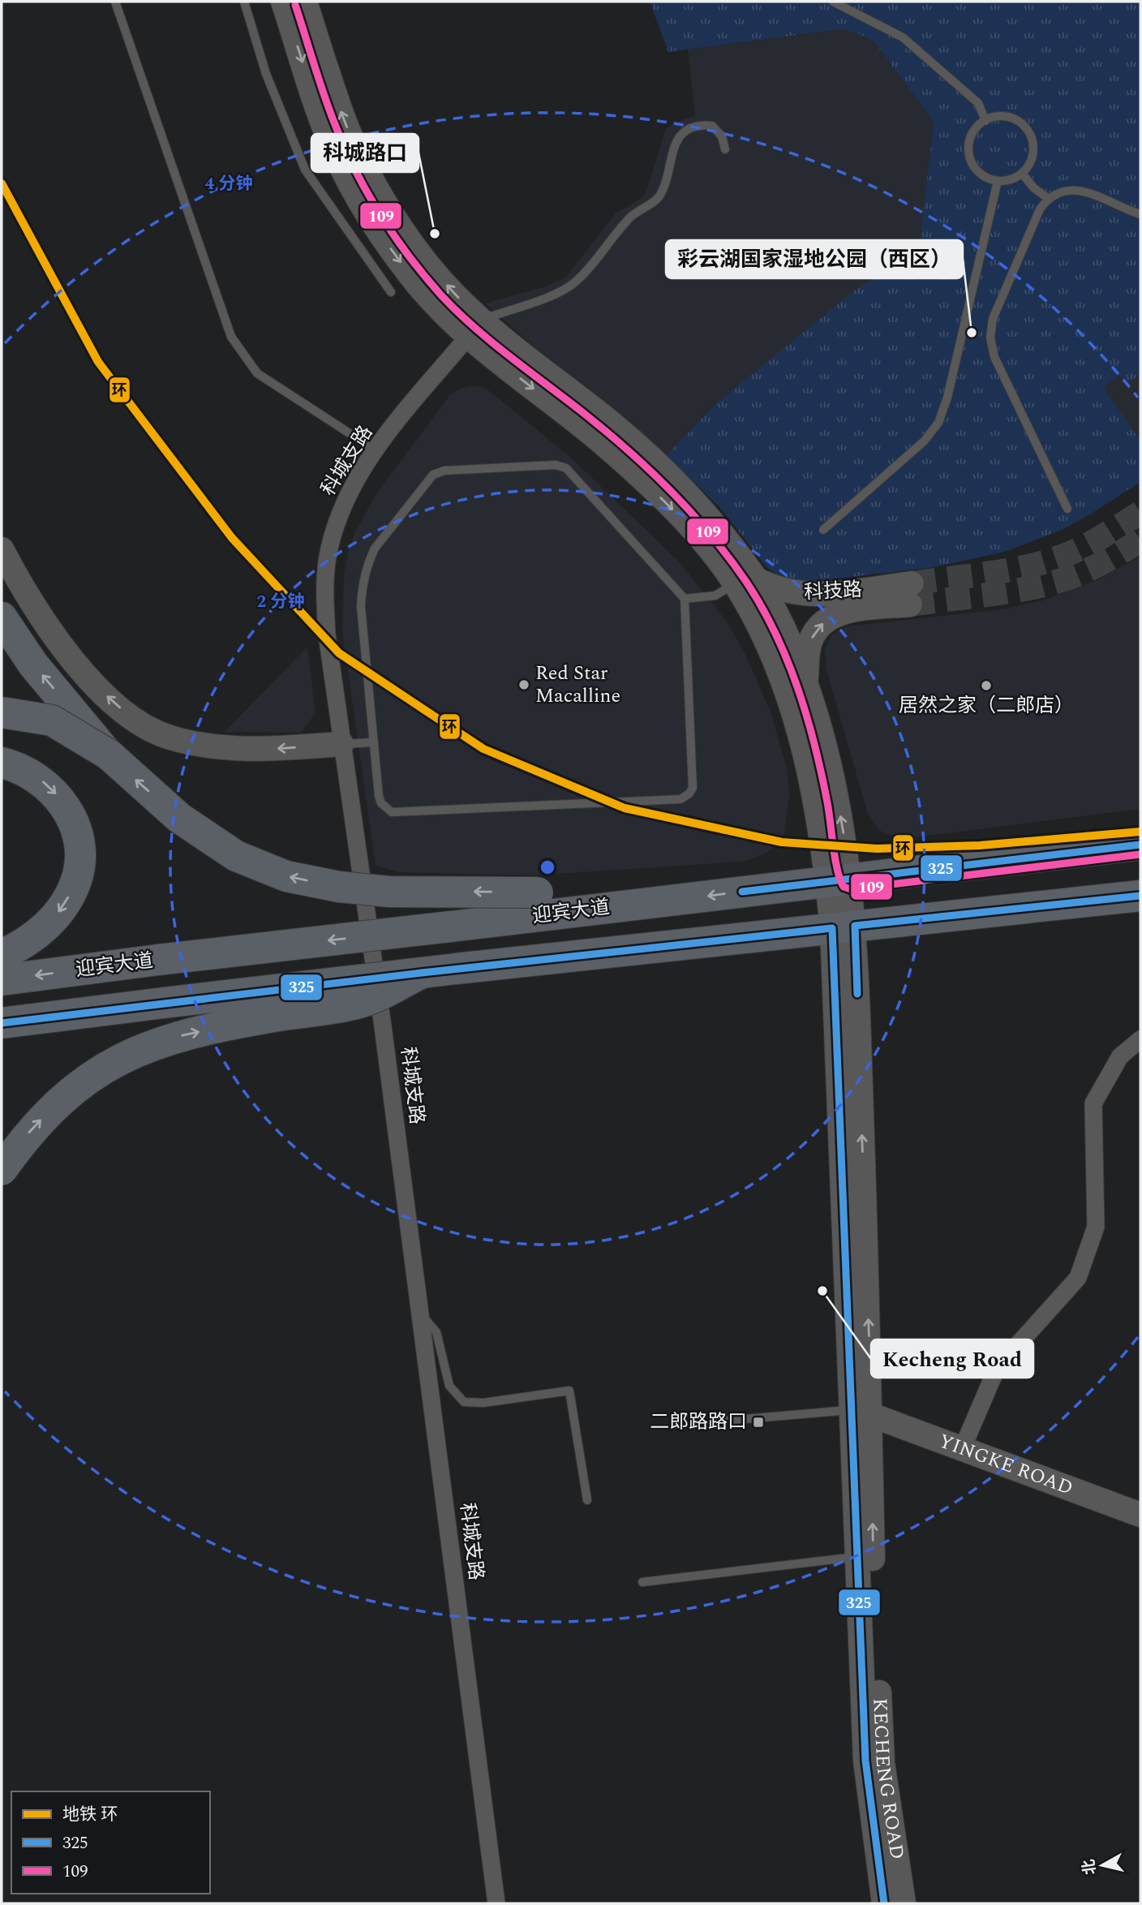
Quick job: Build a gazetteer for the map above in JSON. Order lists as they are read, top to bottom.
{
  "streets": {
    "highway": ["迎宾大道"],
    "main road": ["科技路", "YINGKE ROAD", "KECHENG ROAD"],
    "street": ["科城支路"]
  },
  "crossings": [
    ["科城支路", "KECHENG ROAD"],
    ["科技路", "KECHENG ROAD"],
    ["迎宾大道", "KECHENG ROAD"],
    ["YINGKE ROAD", "KECHENG ROAD"]
  ],
  "places": {
    "other": [
      "科城路口",
      "彩云湖国家湿地公园（西区）",
      "Red Star Macalline",
      "居然之家（二郎店）",
      "Kecheng Road"
    ],
    "transit": ["二郎路路口"]
  },
  "lines": ["transit line 109", "metro line 环", "transit line 325"],
  "legend": ["地铁 环", "325", "109"],
  "north": "left",
  "rings": ["4 分钟", "2 分钟"]
}
